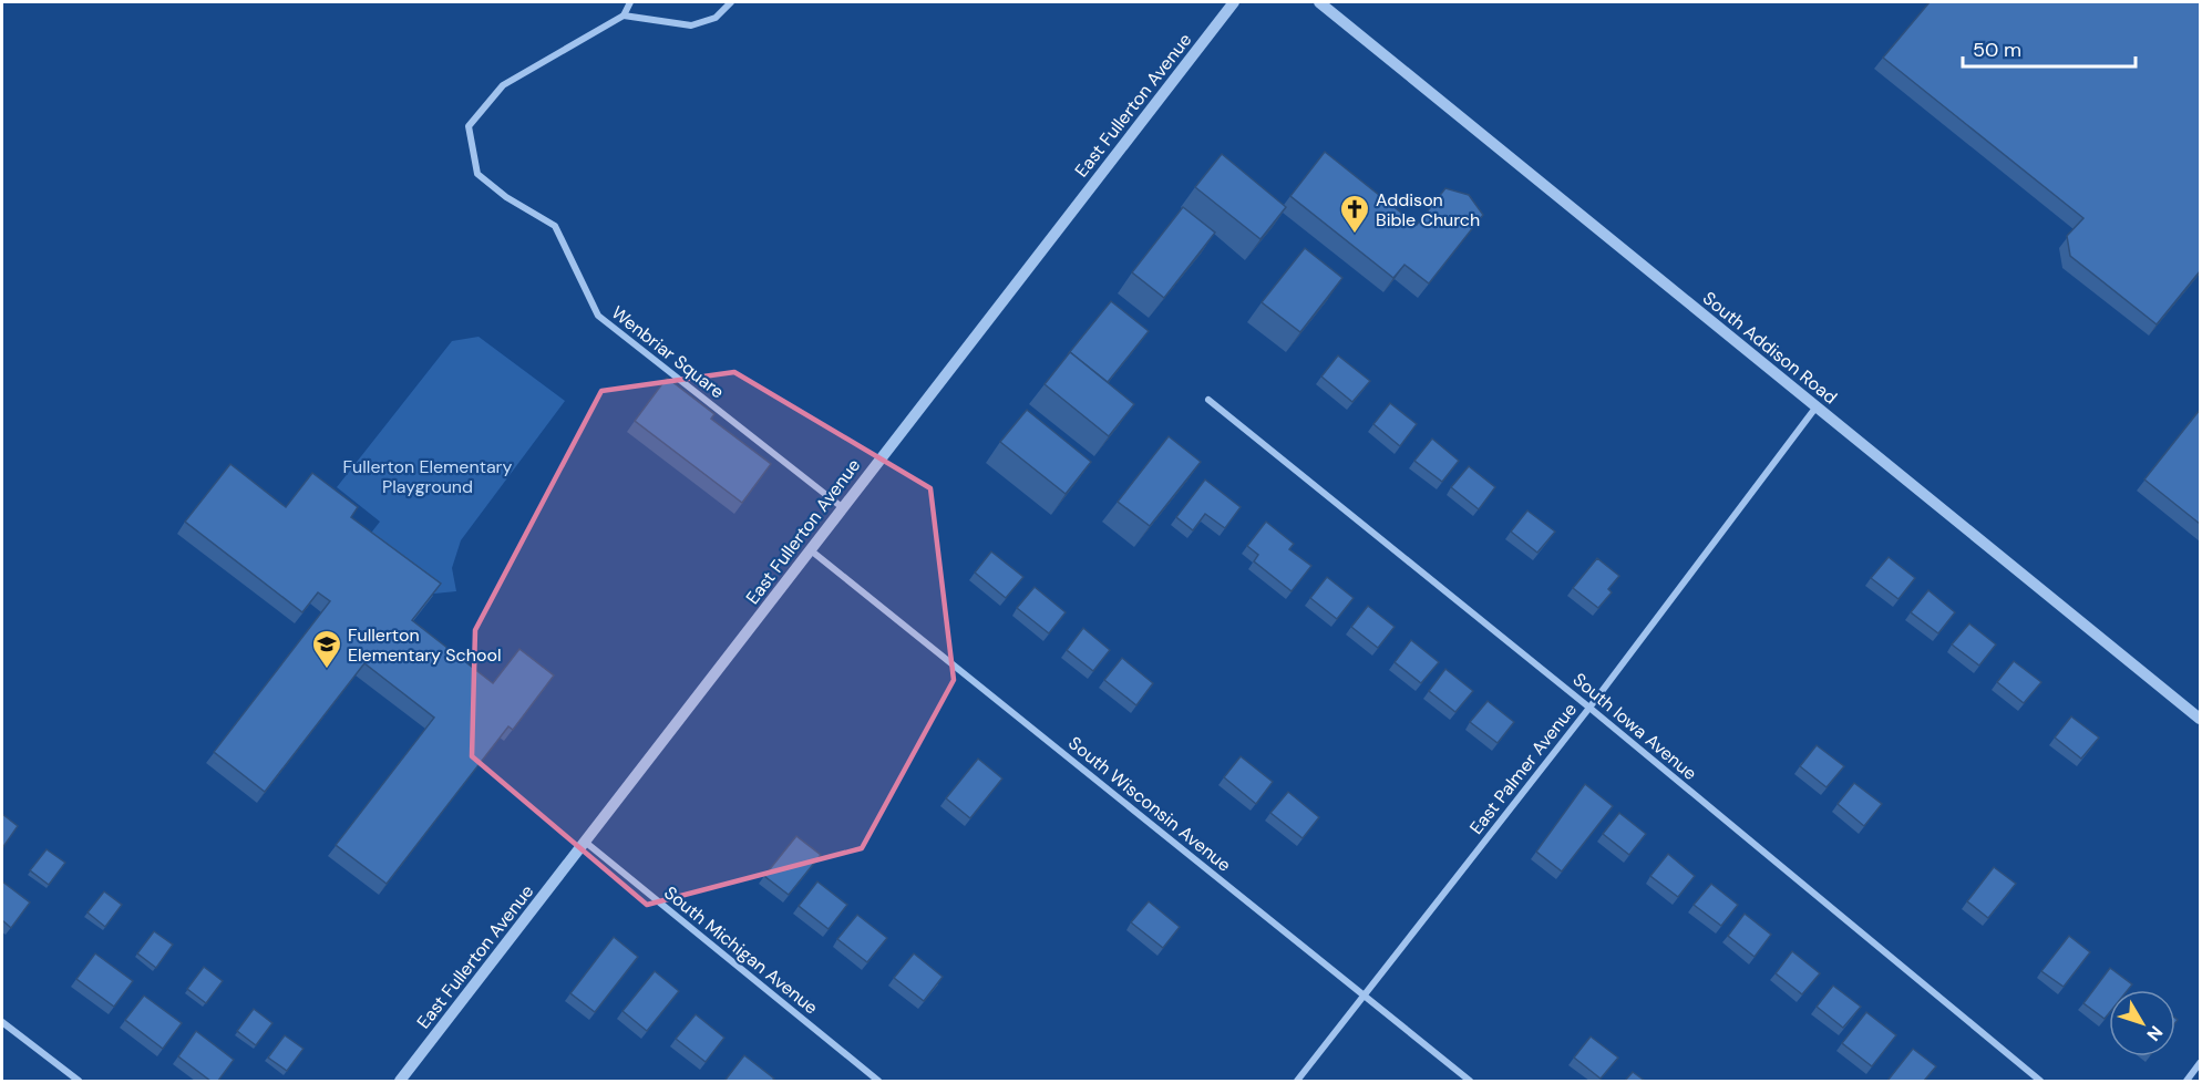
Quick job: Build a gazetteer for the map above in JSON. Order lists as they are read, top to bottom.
{
  "streets": {
    "street": [
      "East Fullerton Avenue",
      "South Addison Road",
      "Wenbriar Square",
      "South Iowa Avenue",
      "East Palmer Avenue",
      "South Wisconsin Avenue",
      "South Michigan Avenue"
    ]
  },
  "crossings": [
    ["East Fullerton Avenue", "Wenbriar Square"],
    ["East Fullerton Avenue", "South Wisconsin Avenue"],
    ["East Fullerton Avenue", "South Michigan Avenue"],
    ["South Addison Road", "East Palmer Avenue"],
    ["South Iowa Avenue", "East Palmer Avenue"],
    ["East Palmer Avenue", "South Wisconsin Avenue"]
  ],
  "parks": ["Fullerton Elementary Playground"],
  "places": {
    "church": ["Addison Bible Church"],
    "school or university": ["Fullerton Elementary School"]
  },
  "scale_bar": "50 m",
  "north": "bottom right"
}
